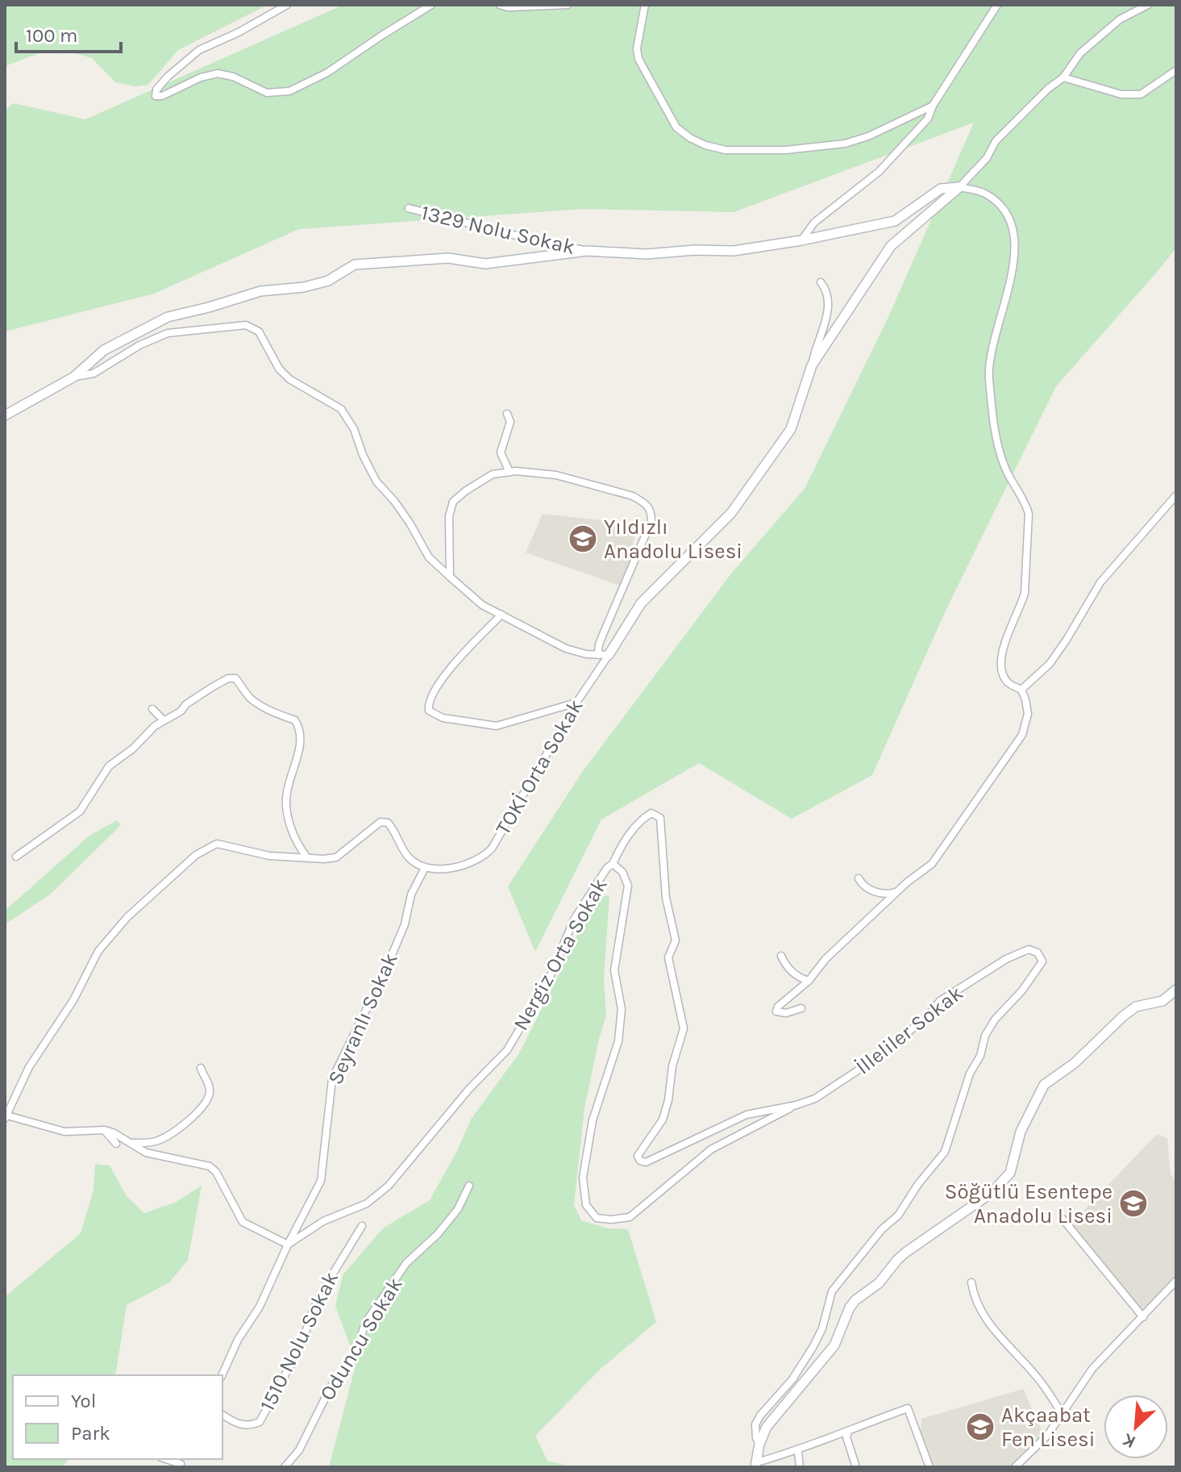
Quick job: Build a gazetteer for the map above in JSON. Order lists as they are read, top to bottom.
{
  "streets": {
    "street": [
      "1329 Nolu Sokak",
      "TOKİ Orta Sokak",
      "Nergiz Orta Sokak",
      "Seyranlı Sokak",
      "İlleliler Sokak",
      "Oduncu Sokak",
      "1510 Nolu Sokak"
    ]
  },
  "crossings": [
    ["TOKİ Orta Sokak", "Seyranlı Sokak"],
    ["Nergiz Orta Sokak", "Seyranlı Sokak"],
    ["Nergiz Orta Sokak", "İlleliler Sokak"]
  ],
  "places": {
    "school or university": ["Yıldızlı Anadolu Lisesi", "Söğütlü Esentepe Anadolu Lisesi", "Akçaabat Fen Lisesi"]
  },
  "legend": ["Yol", "Park"],
  "scale_bar": "100 m",
  "north": "bottom left"
}
